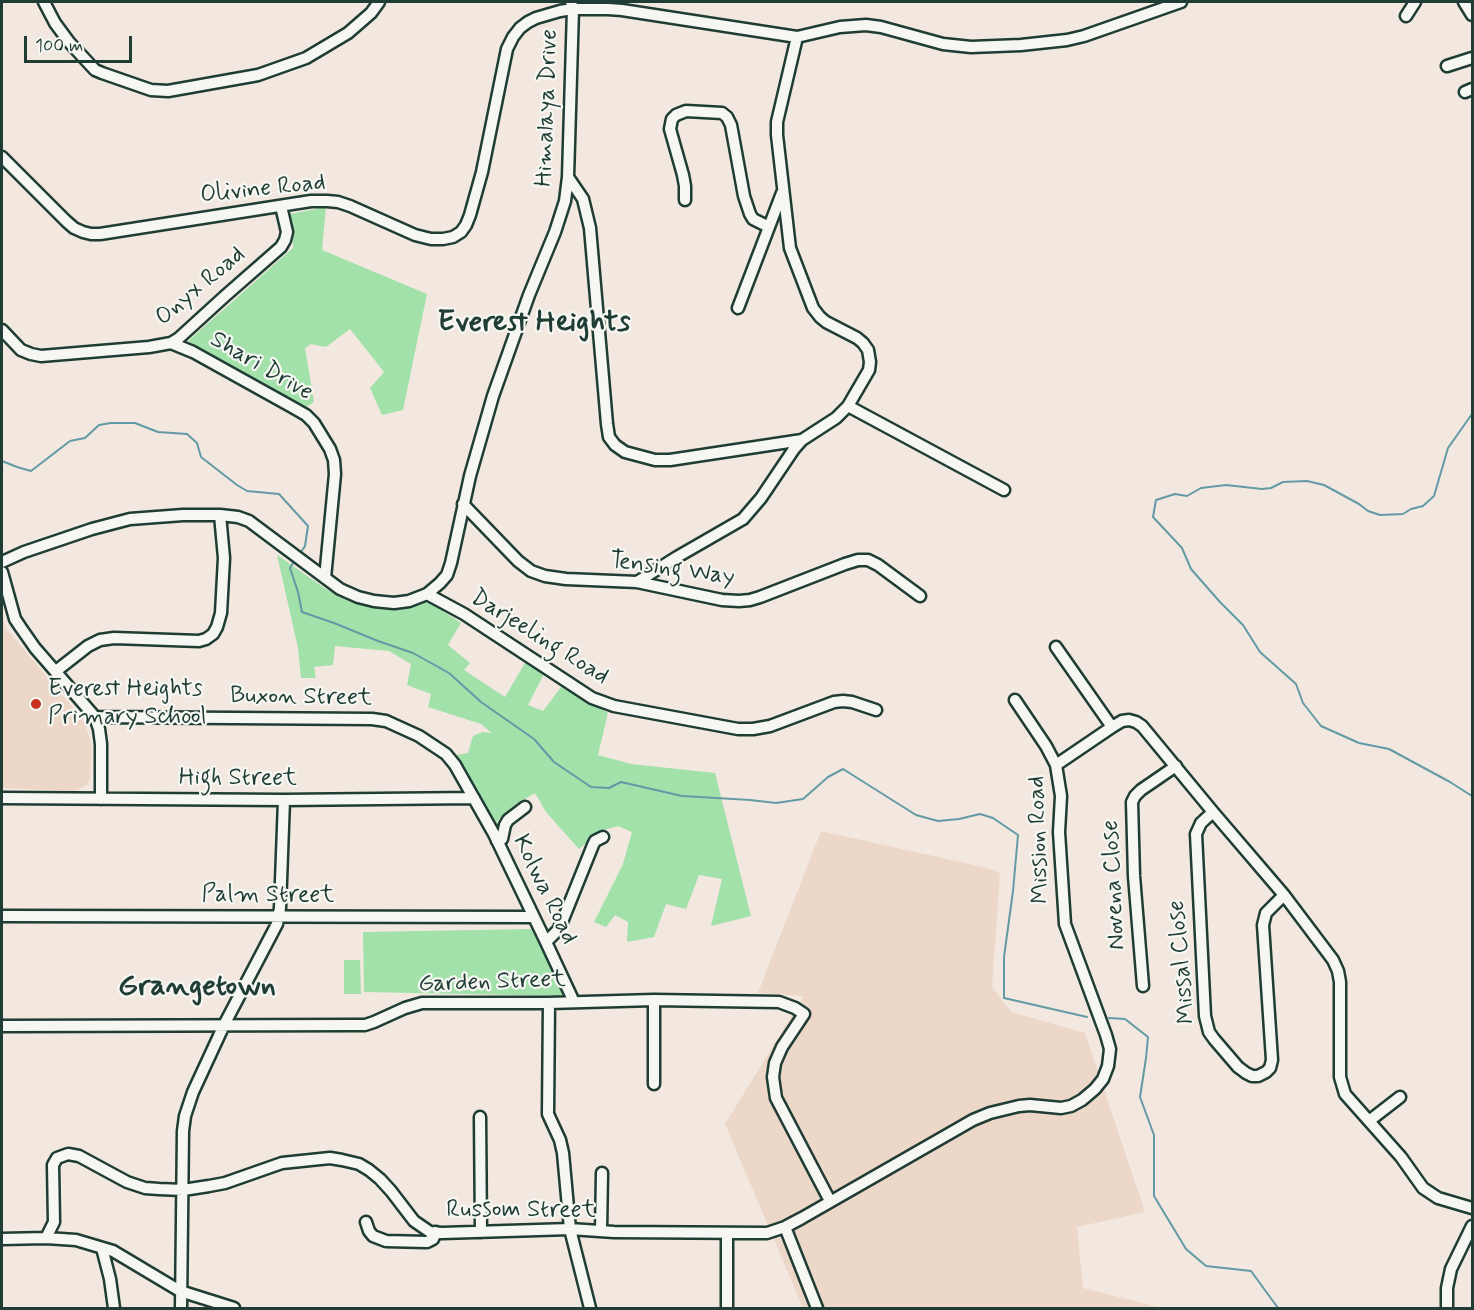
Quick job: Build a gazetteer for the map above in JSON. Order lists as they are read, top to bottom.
{
  "streets": {
    "street": [
      "Himalaya Drive",
      "Olivine Road",
      "Onyx Road",
      "Shari Drive",
      "Tensing Way",
      "Darjeeling Road",
      "Buxon Street",
      "High Street",
      "Mission Road",
      "Novena Close",
      "Kolwa Road",
      "Palm Street",
      "Missal Close",
      "Garden Street",
      "Russom Street"
    ]
  },
  "crossings": [
    ["Himalaya Drive", "Olivine Road"],
    ["Himalaya Drive", "Shari Drive"],
    ["Himalaya Drive", "Tensing Way"],
    ["Himalaya Drive", "Darjeeling Road"],
    ["Olivine Road", "Onyx Road"],
    ["Onyx Road", "Shari Drive"],
    ["Buxon Street", "High Street"],
    ["Buxon Street", "Kolwa Road"],
    ["High Street", "Kolwa Road"],
    ["Mission Road", "Novena Close"],
    ["Mission Road", "Missal Close"],
    ["Mission Road", "Garden Street"],
    ["Mission Road", "Russom Street"],
    ["Kolwa Road", "Palm Street"],
    ["Kolwa Road", "Garden Street"]
  ],
  "districts": ["Everest Heights", "Grangetown"],
  "places": ["Everest Heights Primary School"],
  "scale_bar": "100 m"
}
